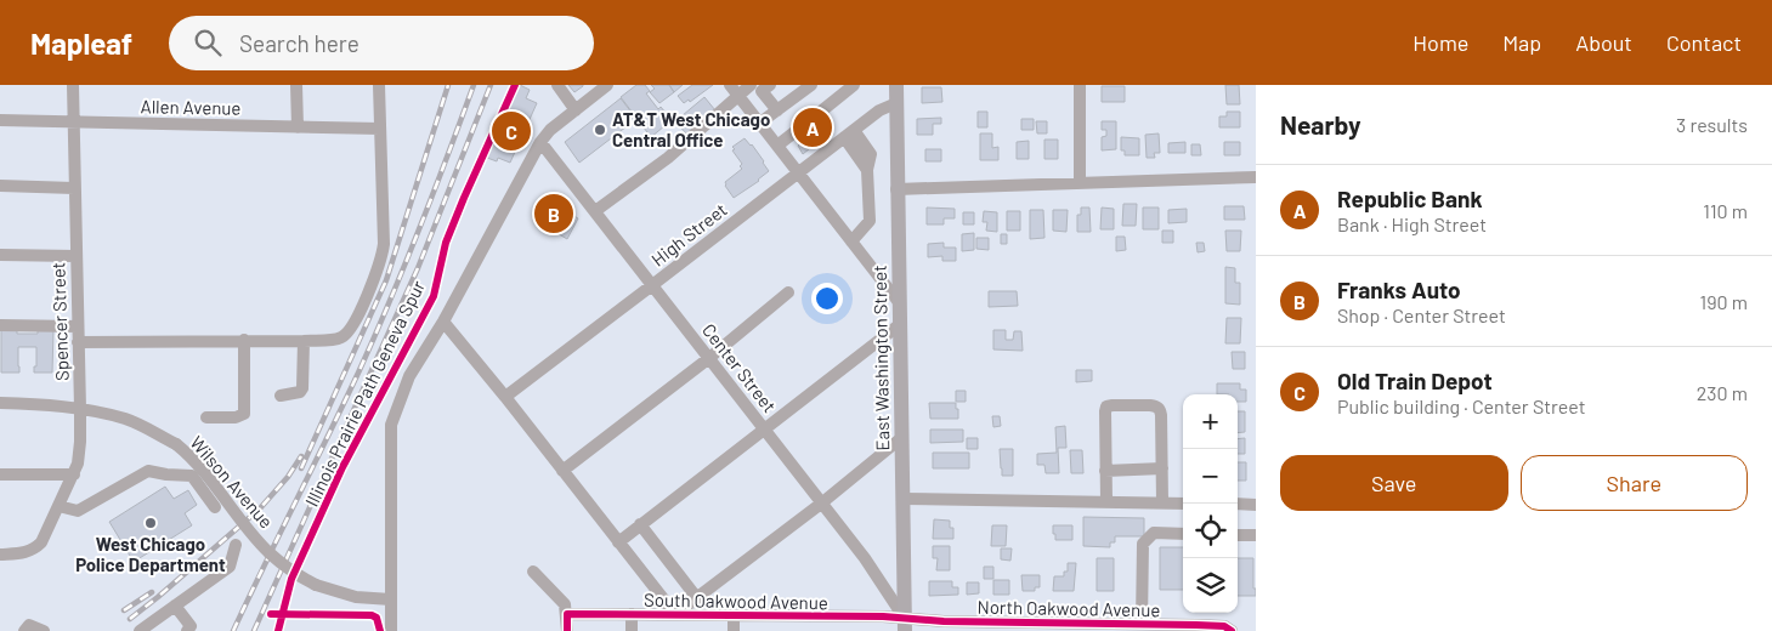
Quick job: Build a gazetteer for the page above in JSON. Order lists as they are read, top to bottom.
{
  "streets": {
    "main road": ["East Washington Street"],
    "street": [
      "Allen Avenue",
      "High Street",
      "Spencer Street",
      "Center Street",
      "Wilson Avenue",
      "South Oakwood Avenue",
      "North Oakwood Avenue"
    ],
    "cycle path": ["Illinois Prairie Path Geneva Spur"]
  },
  "crossings": [
    ["Allen Avenue", "Spencer Street"],
    ["High Street", "East Washington Street"],
    ["High Street", "Center Street"],
    ["Spencer Street", "Wilson Avenue"],
    ["East Washington Street", "Center Street"],
    ["East Washington Street", "South Oakwood Avenue"],
    ["East Washington Street", "North Oakwood Avenue"],
    ["Center Street", "South Oakwood Avenue"],
    ["Center Street", "North Oakwood Avenue"],
    ["South Oakwood Avenue", "North Oakwood Avenue"]
  ],
  "places": ["AT&T West Chicago Central Office", "West Chicago Police Department"],
  "page": {
    "header": "Mapleaf",
    "search": "Search here",
    "nav": [
      "Home",
      "Map",
      "About",
      "Contact"
    ],
    "heading": ["Nearby", "3 results"],
    "pins": ["A", "C", "B"],
    "list": [
      {
        "mark": "A",
        "name": "Republic Bank",
        "note": "Bank · High Street",
        "value": "110 m"
      },
      {
        "mark": "B",
        "name": "Franks Auto",
        "note": "Shop · Center Street",
        "value": "190 m"
      },
      {
        "mark": "C",
        "name": "Old Train Depot",
        "note": "Public building · Center Street",
        "value": "230 m"
      }
    ],
    "map_buttons": ["+", "−"],
    "buttons": ["Save", "Share"]
  }
}
